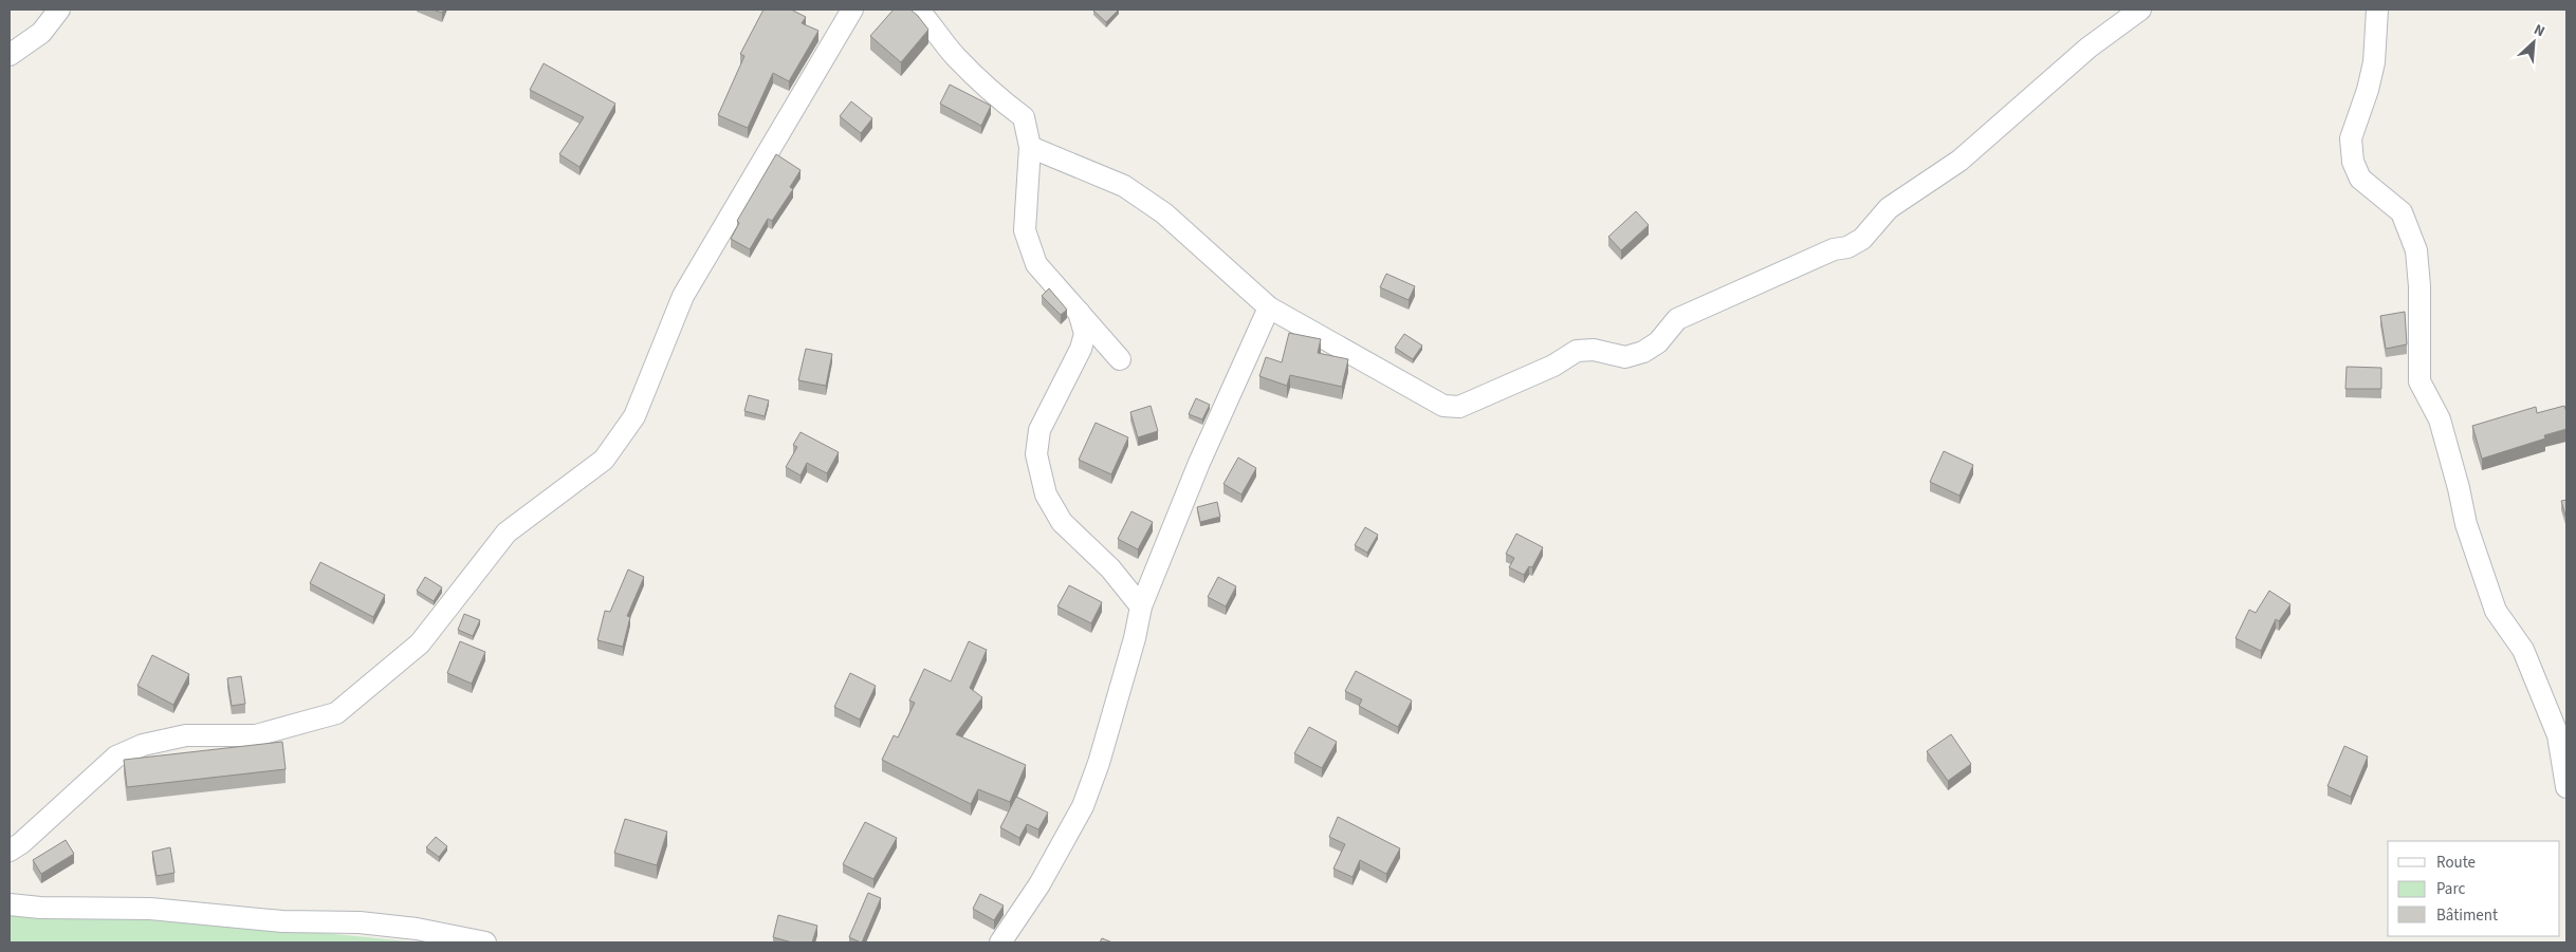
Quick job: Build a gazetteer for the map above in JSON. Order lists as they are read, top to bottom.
{
  "legend": ["Route", "Parc", "Bâtiment"],
  "north": "top right"
}
